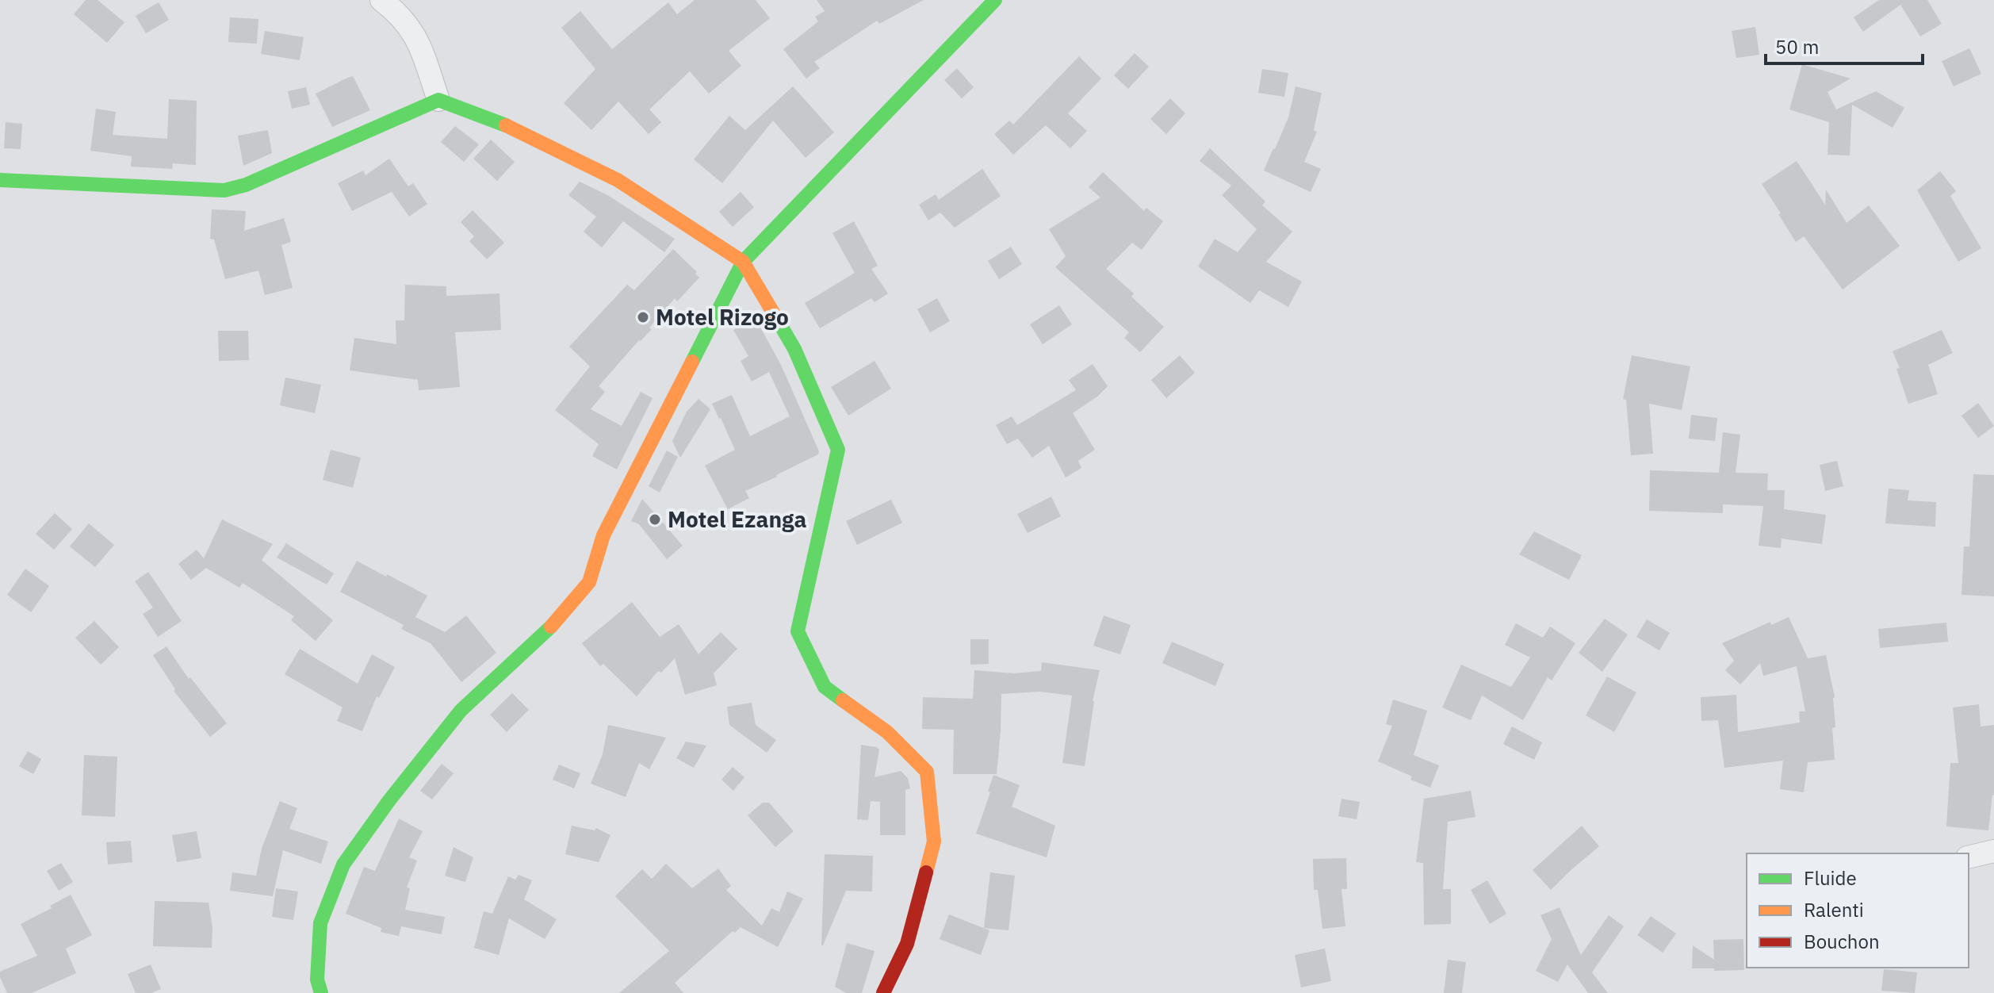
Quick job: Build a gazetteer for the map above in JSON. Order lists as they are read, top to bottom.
{
  "places": ["Motel Rizogo", "Motel Ezanga"],
  "legend": ["Fluide", "Ralenti", "Bouchon"],
  "scale_bar": "50 m"
}
